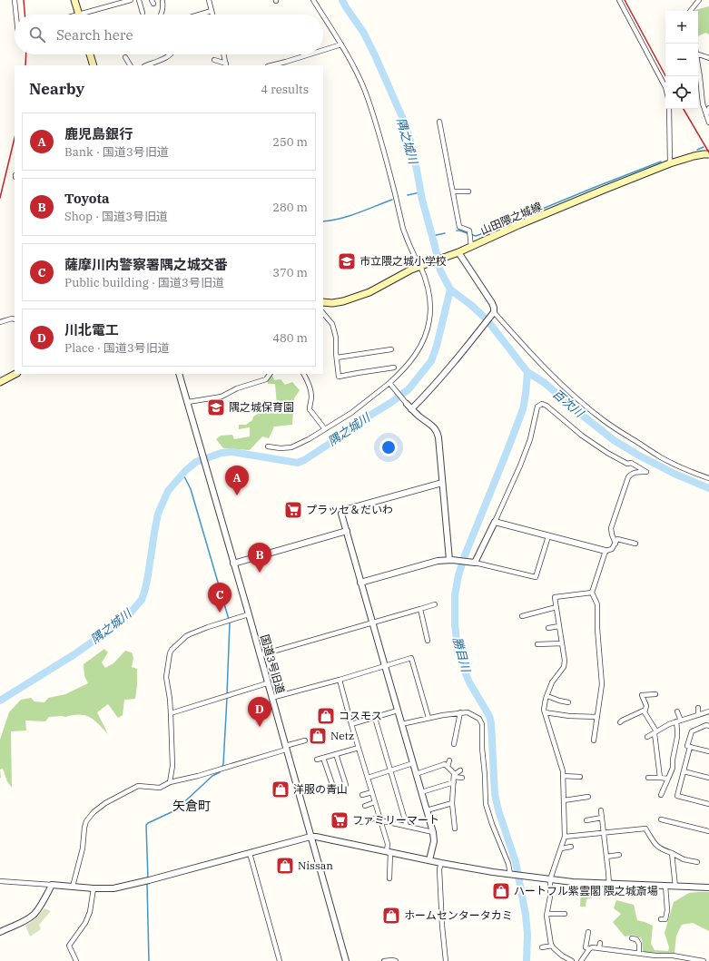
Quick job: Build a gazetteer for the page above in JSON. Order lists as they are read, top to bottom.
{
  "streets": {
    "main road": ["山田隈之城線"],
    "street": ["国道3号旧道"]
  },
  "districts": ["矢倉町"],
  "water": ["隅之城川", "百次川", "勝目川"],
  "places": {
    "school or university": ["市立隈之城小学校", "隅之城保育園"],
    "supermarket": ["プラッセ＆だいわ", "ファミリーマート"],
    "shop": [
      "コスモス",
      "Netz",
      "洋服の青山",
      "Nissan",
      "ハートフル紫雲閣 隈之城斎場",
      "ホームセンタータカミ"
    ]
  },
  "page": {
    "map_buttons": ["+", "−"],
    "search": "Search here",
    "heading": ["Nearby", "4 results"],
    "list": [
      {
        "mark": "A",
        "name": "鹿児島銀行",
        "note": "Bank · 国道3号旧道",
        "value": "250 m"
      },
      {
        "mark": "B",
        "name": "Toyota",
        "note": "Shop · 国道3号旧道",
        "value": "280 m"
      },
      {
        "mark": "C",
        "name": "薩摩川内警察署隅之城交番",
        "note": "Public building · 国道3号旧道",
        "value": "370 m"
      },
      {
        "mark": "D",
        "name": "川北電工",
        "note": "Place · 国道3号旧道",
        "value": "480 m"
      }
    ],
    "pins": [
      "A",
      "B",
      "C",
      "D"
    ]
  }
}
